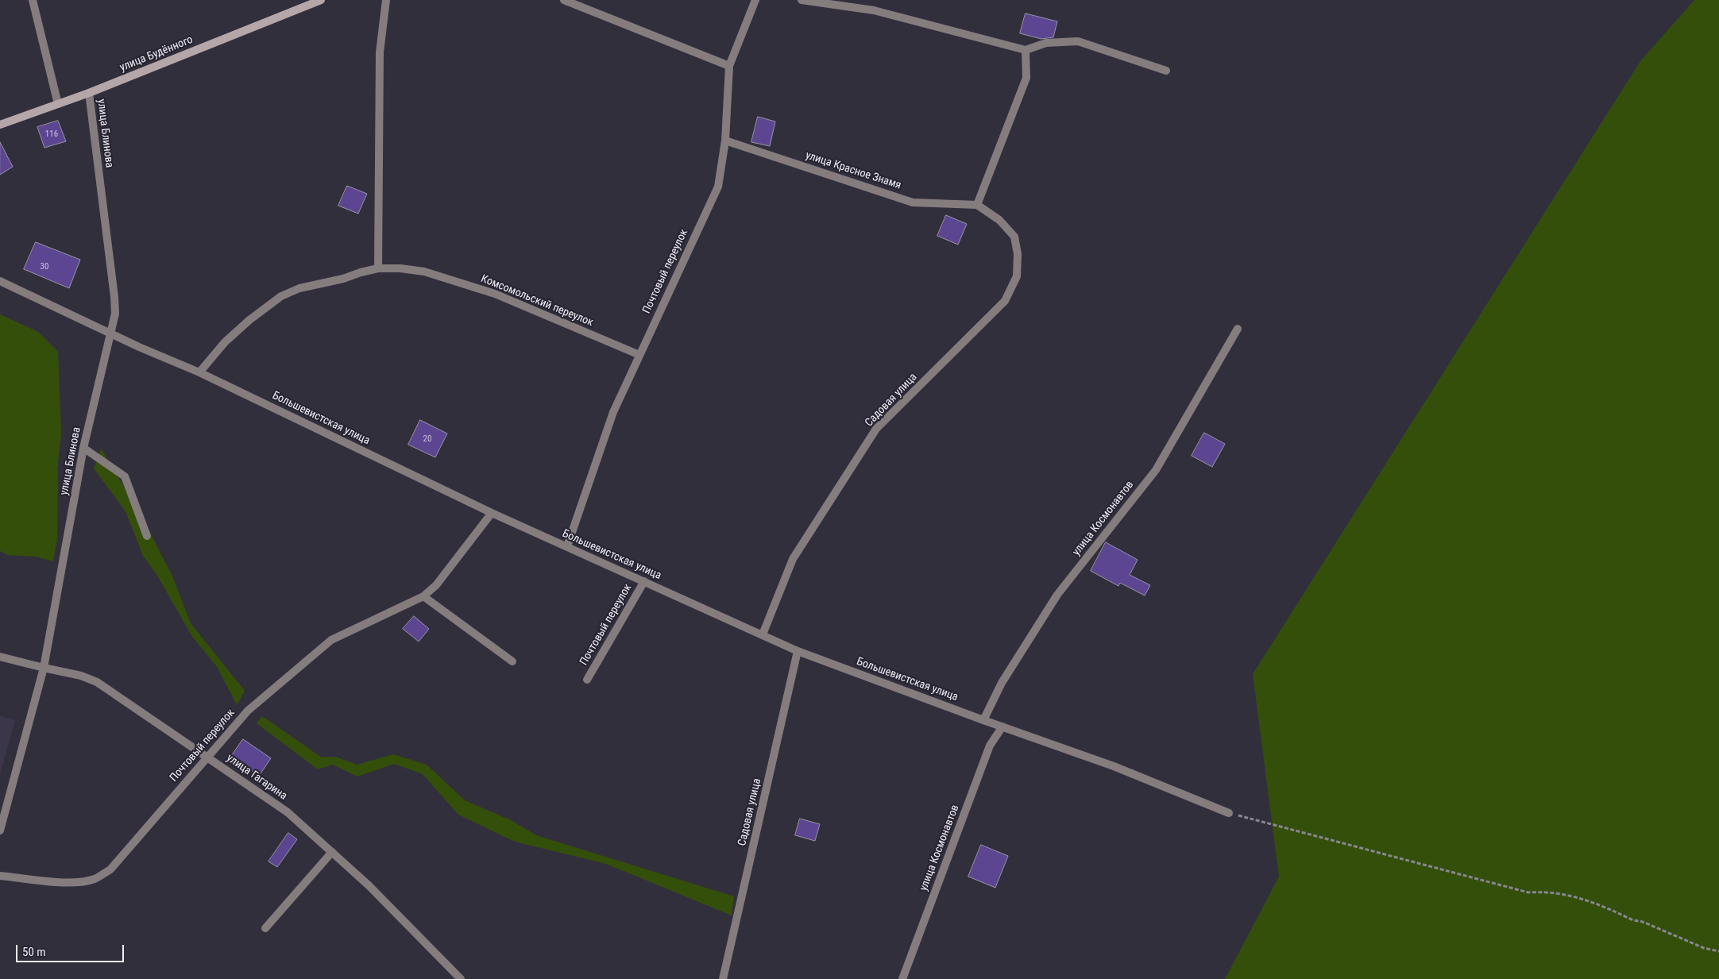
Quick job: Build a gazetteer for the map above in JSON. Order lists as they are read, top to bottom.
{
  "streets": {
    "main road": ["улица Будённого"],
    "street": [
      "улица Блинова",
      "улица Красное Знамя",
      "Почтовый переулок",
      "Комсомольский переулок",
      "Садовая улица",
      "Большевистская улица",
      "улица Космонавтов",
      "улица Гагарина"
    ]
  },
  "crossings": [
    ["улица Будённого", "улица Блинова"],
    ["улица Блинова", "Большевистская улица"],
    ["улица Блинова", "улица Гагарина"],
    ["улица Красное Знамя", "Почтовый переулок"],
    ["улица Красное Знамя", "Садовая улица"],
    ["Почтовый переулок", "Комсомольский переулок"],
    ["Почтовый переулок", "Большевистская улица"],
    ["Почтовый переулок", "улица Гагарина"],
    ["Комсомольский переулок", "Большевистская улица"],
    ["Садовая улица", "Большевистская улица"],
    ["Большевистская улица", "улица Космонавтов"]
  ],
  "house_numbers": ["116", "30", "20"],
  "scale_bar": "50 m"
}
